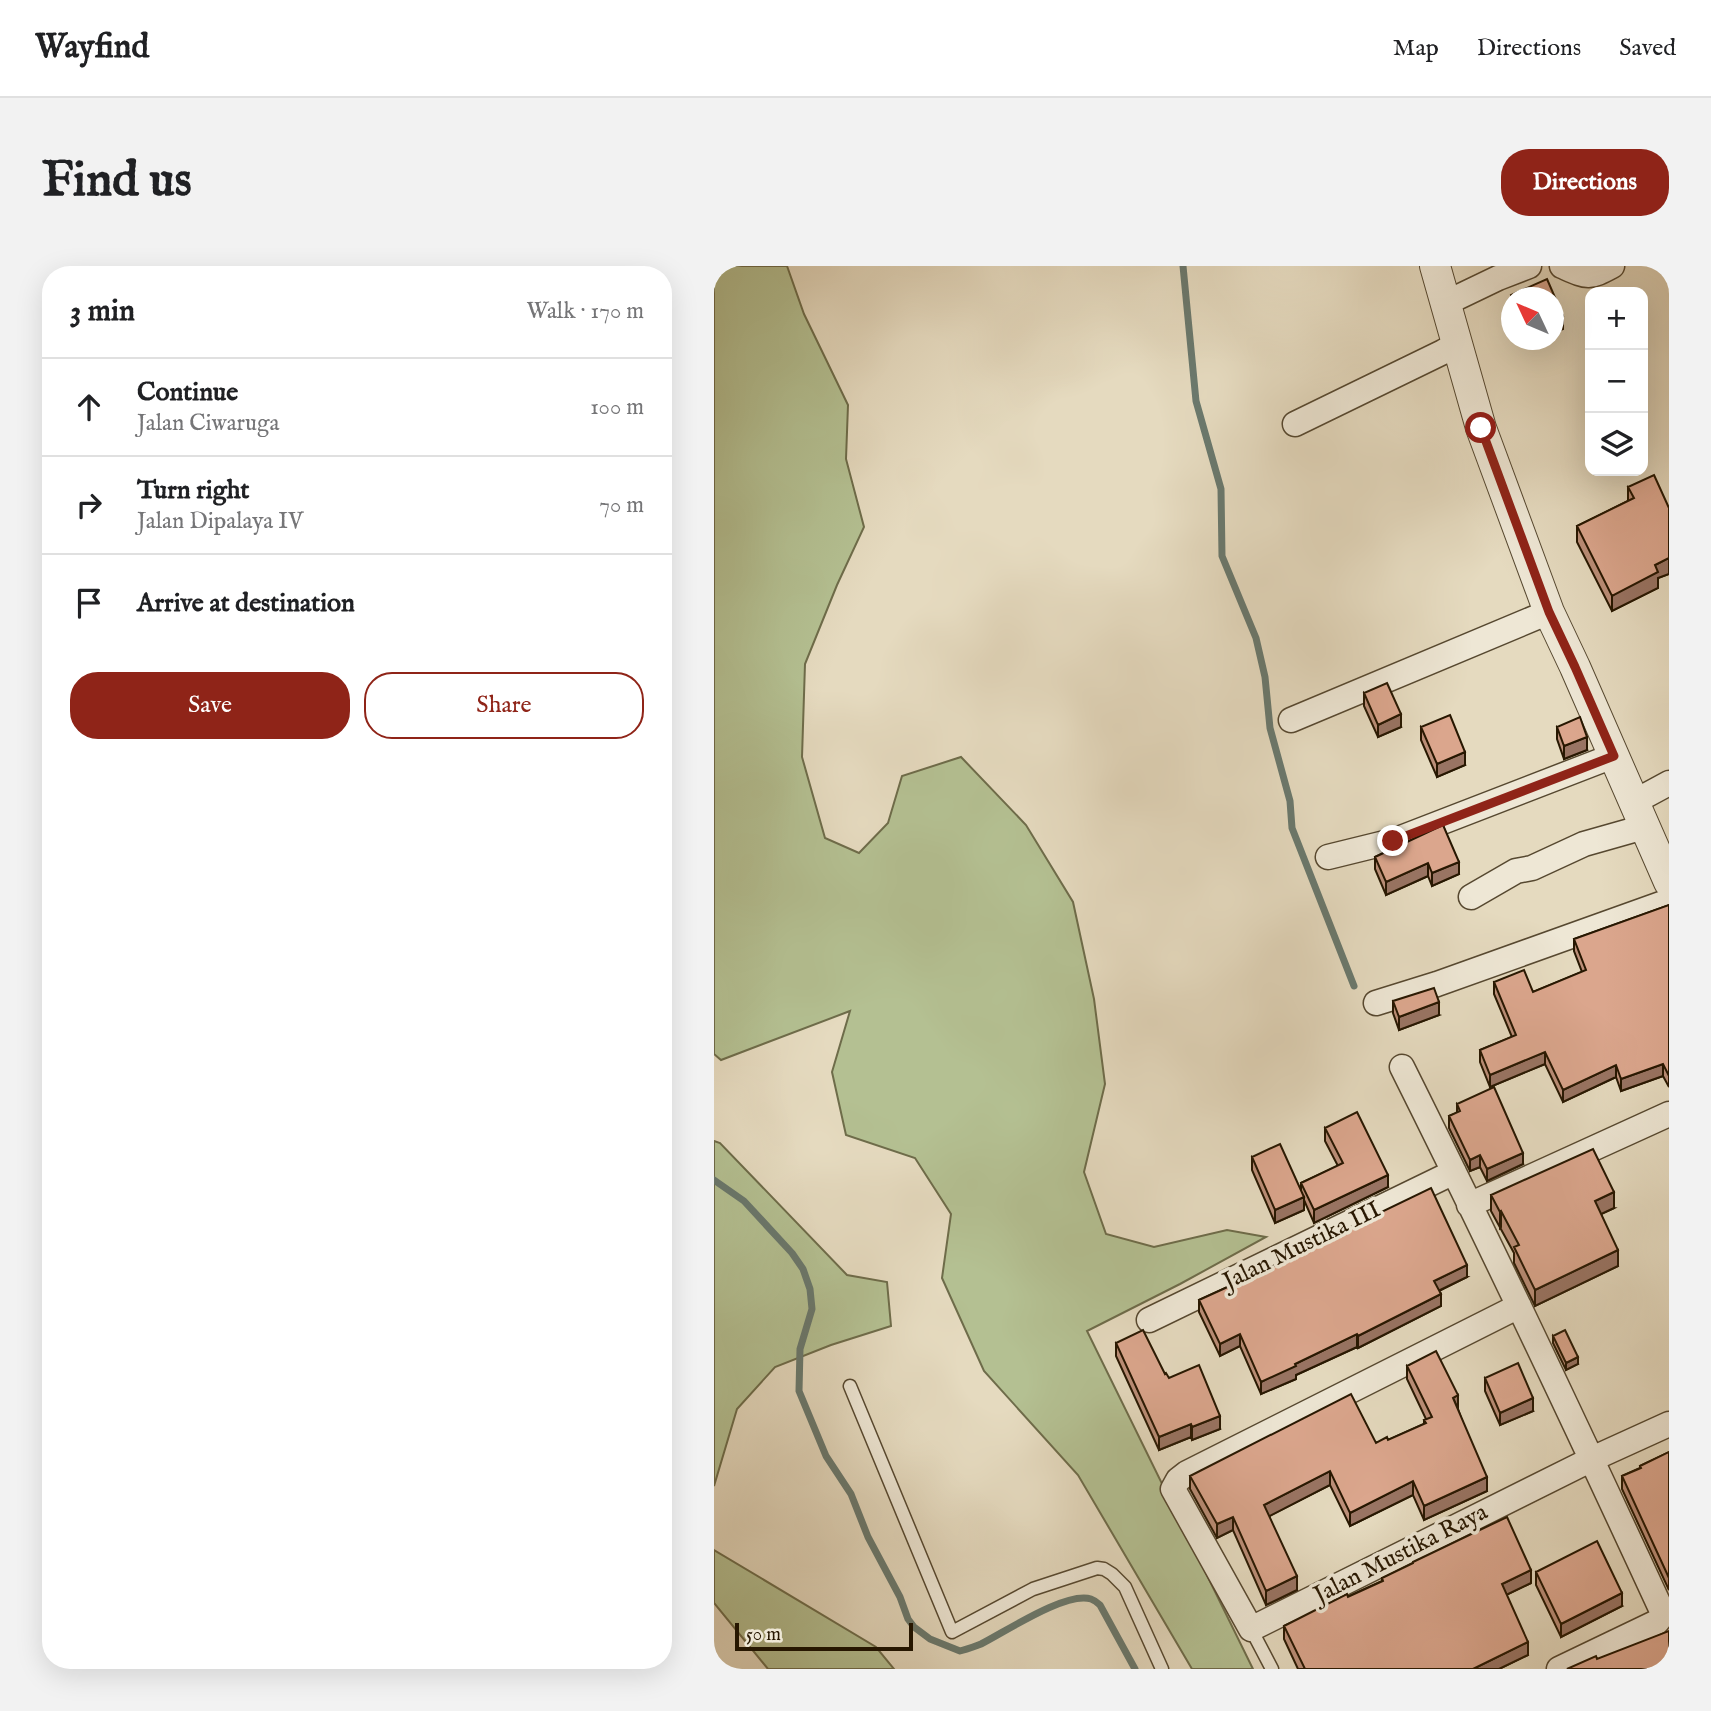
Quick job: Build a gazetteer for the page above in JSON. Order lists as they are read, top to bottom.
{
  "streets": {
    "street": ["Jalan Mustika III", "Jalan Mustika Raya"]
  },
  "scale_bar": "50 m",
  "north": "top left",
  "page": {
    "header": "Wayfind",
    "nav": ["Map", "Directions", "Saved"],
    "buttons": [
      "Directions",
      ["Save", "Share"]
    ],
    "title": "Find us",
    "heading": ["3 min", "Walk · 170 m"],
    "map_buttons": ["+", "−"],
    "list": [
      ["Continue", "Jalan Ciwaruga", "100 m"],
      ["Turn right", "Jalan Dipalaya IV", "70 m"],
      "Arrive at destination"
    ],
    "scale": "50 m"
  }
}
